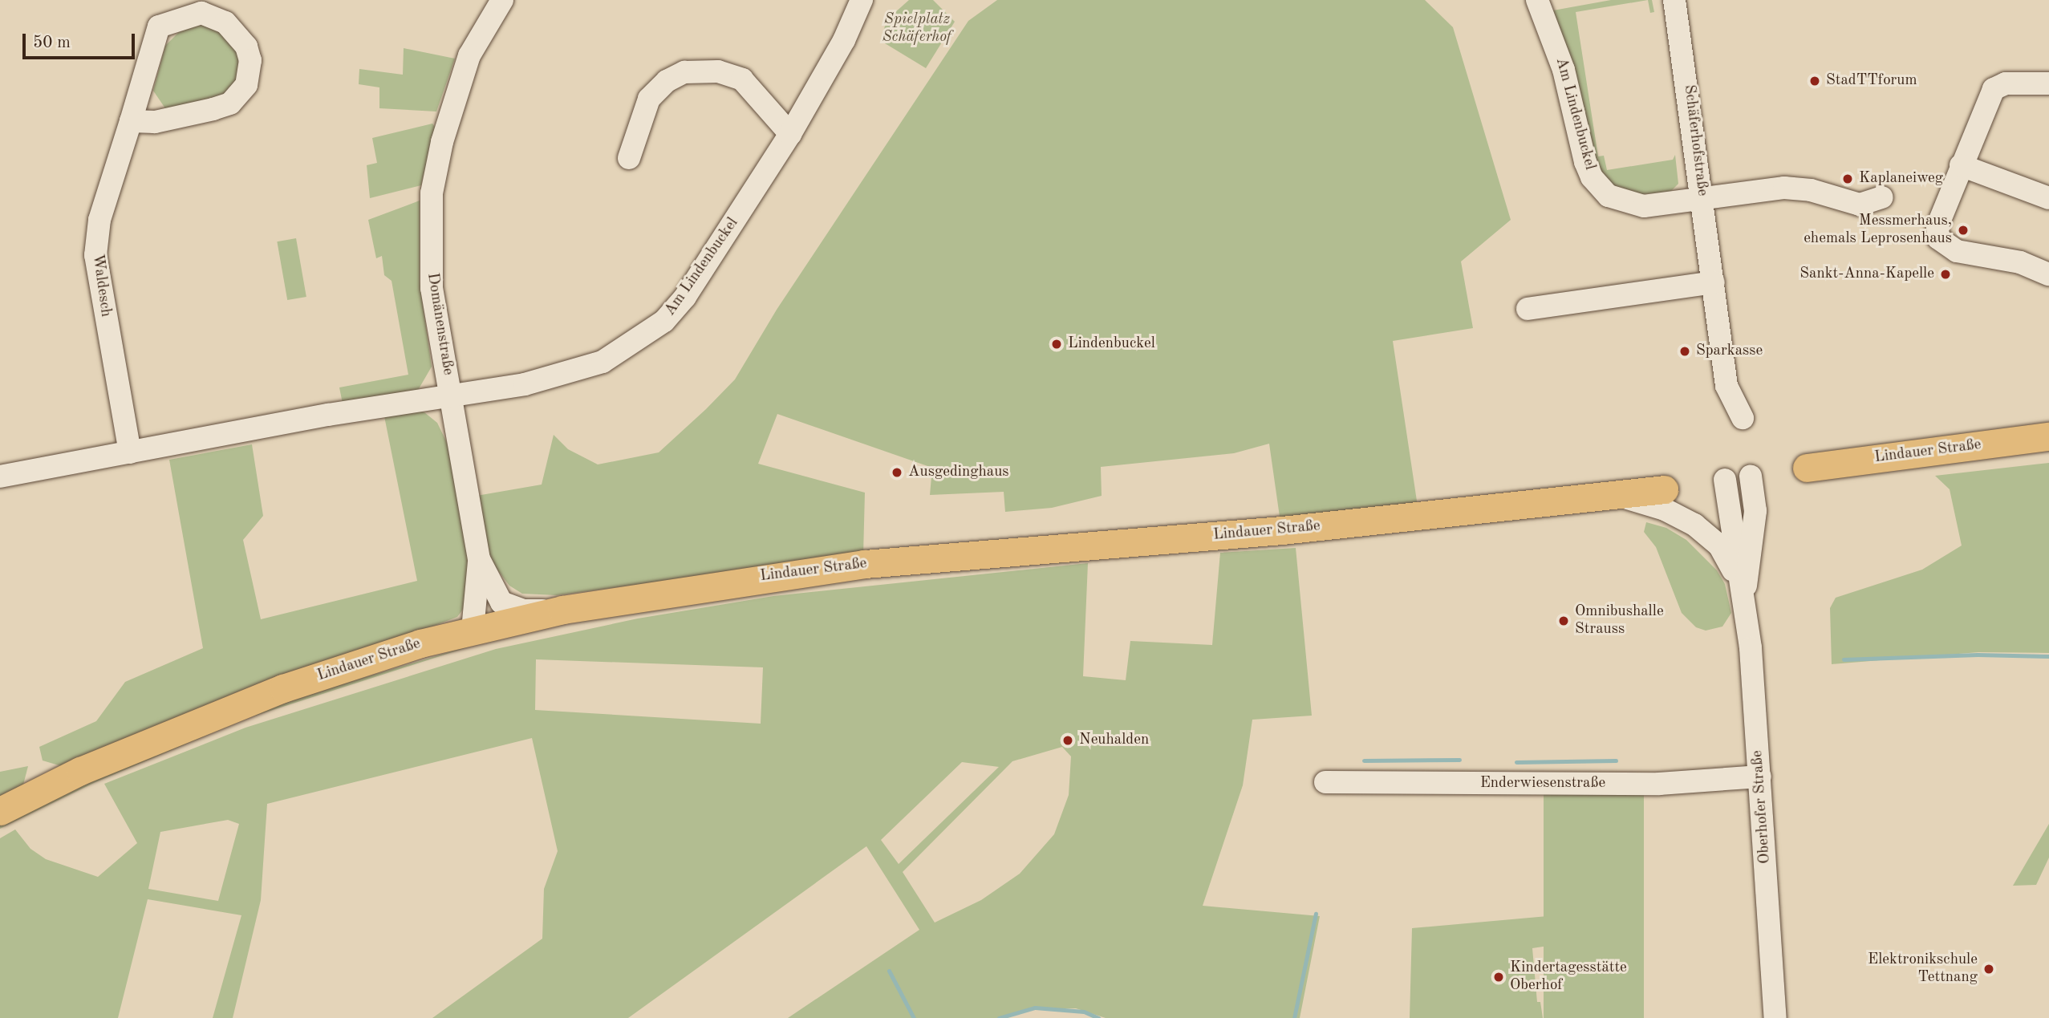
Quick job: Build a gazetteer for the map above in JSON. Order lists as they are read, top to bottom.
{
  "streets": {
    "main road": ["Lindauer Straße"],
    "street": [
      "Am Lindenbuckel",
      "Schäferhofstraße",
      "Waldesch",
      "Domänenstraße",
      "Enderwiesenstraße",
      "Oberhofer Straße"
    ]
  },
  "crossings": [
    ["Am Lindenbuckel", "Schäferhofstraße"],
    ["Am Lindenbuckel", "Domänenstraße"],
    ["Domänenstraße", "Lindauer Straße"],
    ["Lindauer Straße", "Oberhofer Straße"],
    ["Enderwiesenstraße", "Oberhofer Straße"]
  ],
  "parks": ["Spielplatz Schäferhof"],
  "places": [
    "StadTTforum",
    "Kaplaneiweg",
    "Messmerhaus, ehemals Leprosenhaus",
    "Sankt-Anna-Kapelle",
    "Lindenbuckel",
    "Sparkasse",
    "Ausgedinghaus",
    "Omnibushalle Strauss",
    "Neuhalden",
    "Elektronikschule Tettnang",
    "Kindertagesstätte Oberhof"
  ],
  "scale_bar": "50 m"
}
